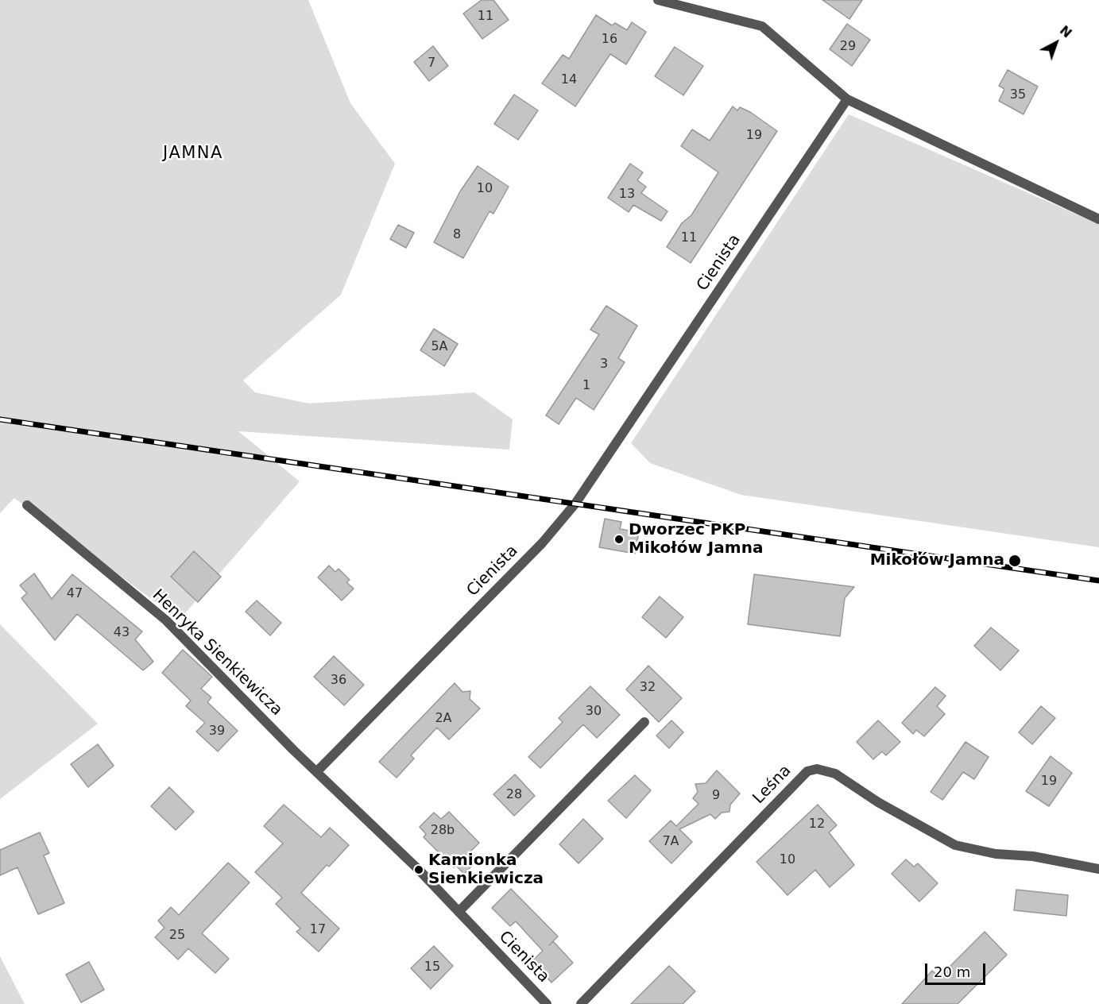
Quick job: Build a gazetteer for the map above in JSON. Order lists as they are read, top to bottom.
{
  "streets": {
    "street": ["Cienista", "Henryka Sienkiewicza", "Leśna"]
  },
  "crossings": [
    ["Cienista", "Henryka Sienkiewicza"]
  ],
  "districts": ["JAMNA"],
  "places": ["Dworzec PKP Mikołów Jamna", "Mikołów Jamna", "Kamionka Sienkiewicza"],
  "house_numbers": [
    "11",
    "16",
    "29",
    "7",
    "14",
    "35",
    "19",
    "10",
    "13",
    "8",
    "11",
    "5A",
    "3",
    "1",
    "47",
    "43",
    "36",
    "32",
    "30",
    "2A",
    "39",
    "19",
    "28",
    "9",
    "12",
    "28b",
    "7A",
    "10",
    "17",
    "25",
    "15"
  ],
  "scale_bar": "20 m",
  "north": "top right"
}
